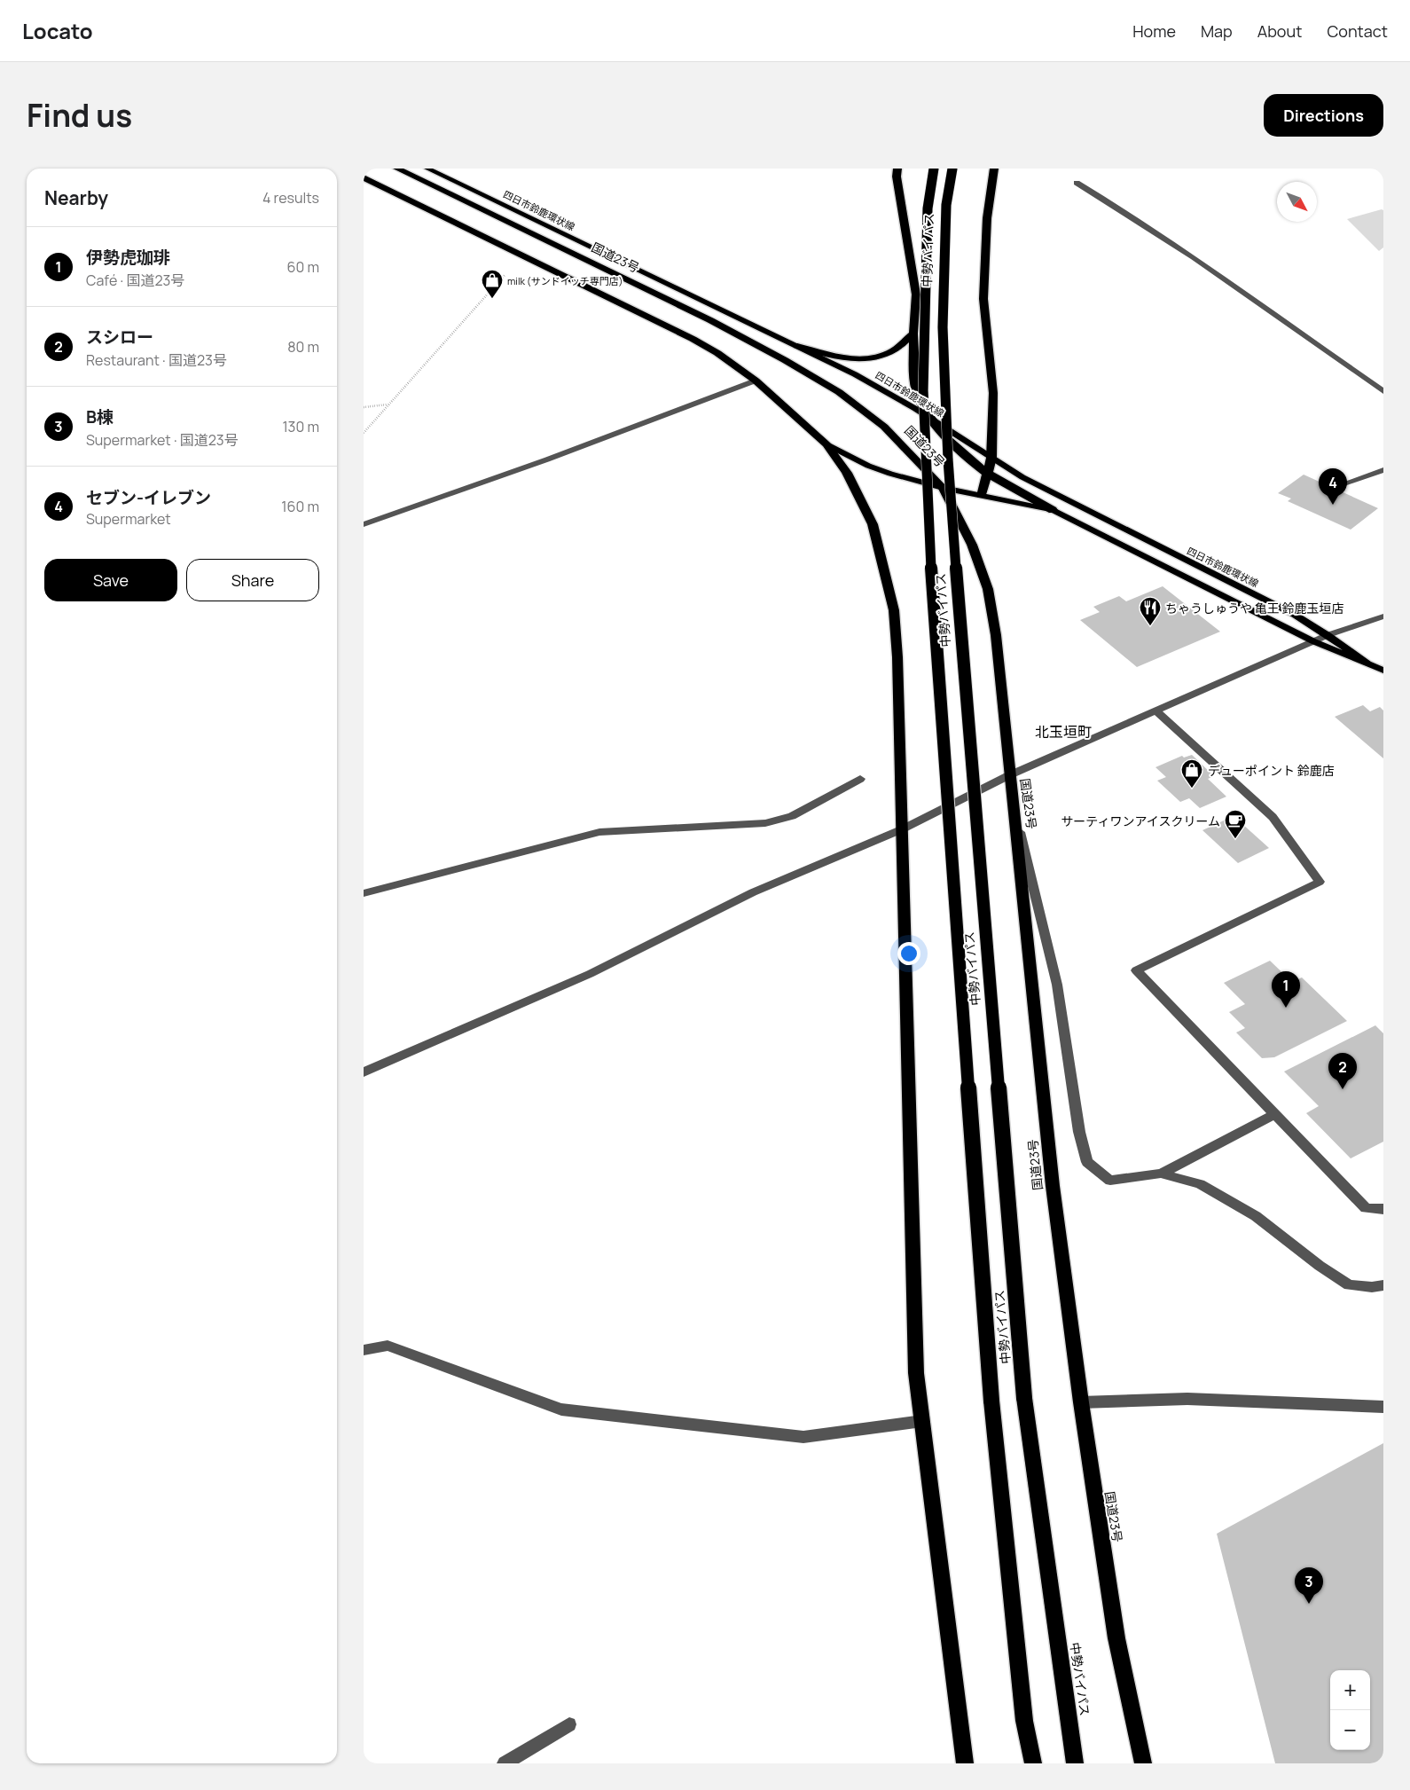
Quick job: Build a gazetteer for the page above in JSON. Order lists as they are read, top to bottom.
{
  "streets": {
    "highway": ["中勢バイパス", "国道23号"],
    "main road": ["四日市鈴鹿環状線"]
  },
  "crossings": [
    ["四日市鈴鹿環状線", "国道23号"]
  ],
  "districts": ["北玉垣町"],
  "places": {
    "shop": ["milk (サンドイッチ専門店)", "デューポイント 鈴鹿店"],
    "restaurant": ["ちゃうしゅうや 亀王 鈴鹿玉垣店"],
    "cafe": ["サーティワンアイスクリーム"]
  },
  "north": "bottom right",
  "page": {
    "header": "Locato",
    "nav": [
      "Home",
      "Map",
      "About",
      "Contact"
    ],
    "title": "Find us",
    "buttons": [
      "Directions",
      ["Save", "Share"]
    ],
    "heading": ["Nearby", "4 results"],
    "list": [
      {
        "mark": "1",
        "name": "伊勢虎珈琲",
        "note": "Café · 国道23号",
        "value": "60 m"
      },
      {
        "mark": "2",
        "name": "スシロー",
        "note": "Restaurant · 国道23号",
        "value": "80 m"
      },
      {
        "mark": "3",
        "name": "B棟",
        "note": "Supermarket · 国道23号",
        "value": "130 m"
      },
      {
        "mark": "4",
        "name": "セブン-イレブン",
        "note": "Supermarket",
        "value": "160 m"
      }
    ],
    "pins": [
      "4",
      "1",
      "2",
      "3"
    ],
    "map_buttons": ["+", "−"]
  }
}
